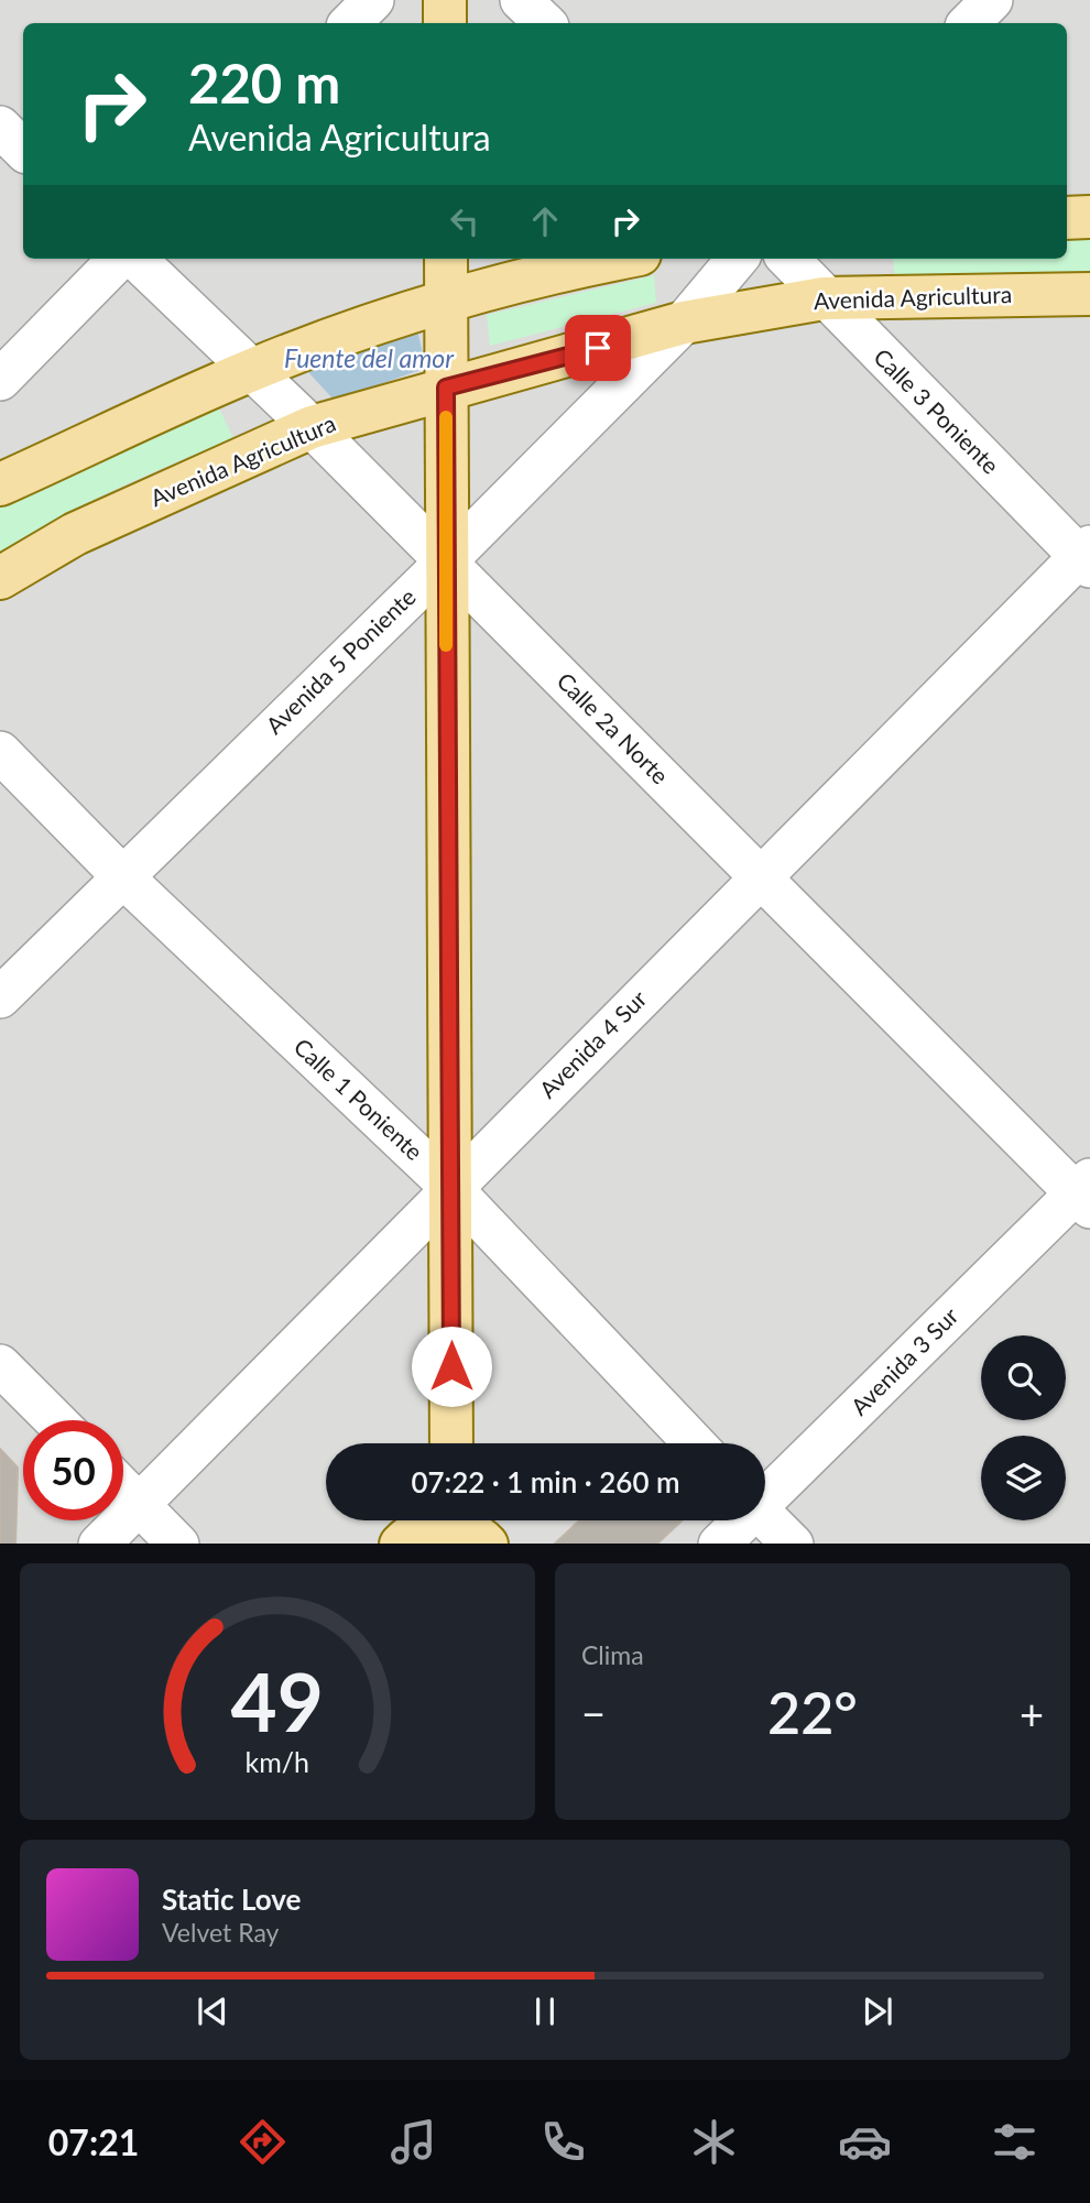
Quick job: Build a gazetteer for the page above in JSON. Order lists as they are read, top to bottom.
{
  "streets": {
    "main road": ["Avenida Agricultura"],
    "street": [
      "Calle 3 Poniente",
      "Avenida 5 Poniente",
      "Calle 2a Norte",
      "Avenida 4 Sur",
      "Calle 1 Poniente",
      "Avenida 3 Sur"
    ]
  },
  "crossings": [
    ["Avenida Agricultura", "Calle 3 Poniente"],
    ["Avenida Agricultura", "Avenida 5 Poniente"],
    ["Avenida Agricultura", "Calle 2a Norte"],
    ["Calle 3 Poniente", "Avenida 4 Sur"],
    ["Avenida 5 Poniente", "Calle 2a Norte"],
    ["Avenida 5 Poniente", "Calle 1 Poniente"],
    ["Calle 2a Norte", "Avenida 4 Sur"],
    ["Calle 2a Norte", "Avenida 3 Sur"],
    ["Avenida 4 Sur", "Calle 1 Poniente"]
  ],
  "water": ["Fuente del amor"],
  "page": {
    "turn": ["220 m", "Avenida Agricultura"],
    "limit": "50",
    "trip": "07:22 · 1 min · 260 m",
    "tile": "Clima",
    "heat": ["−", "22°", "+"],
    "song": ["Static Love", "Velvet Ray"],
    "tabs": "07:21",
    "gauge": ["49", "km/h"]
  }
}
